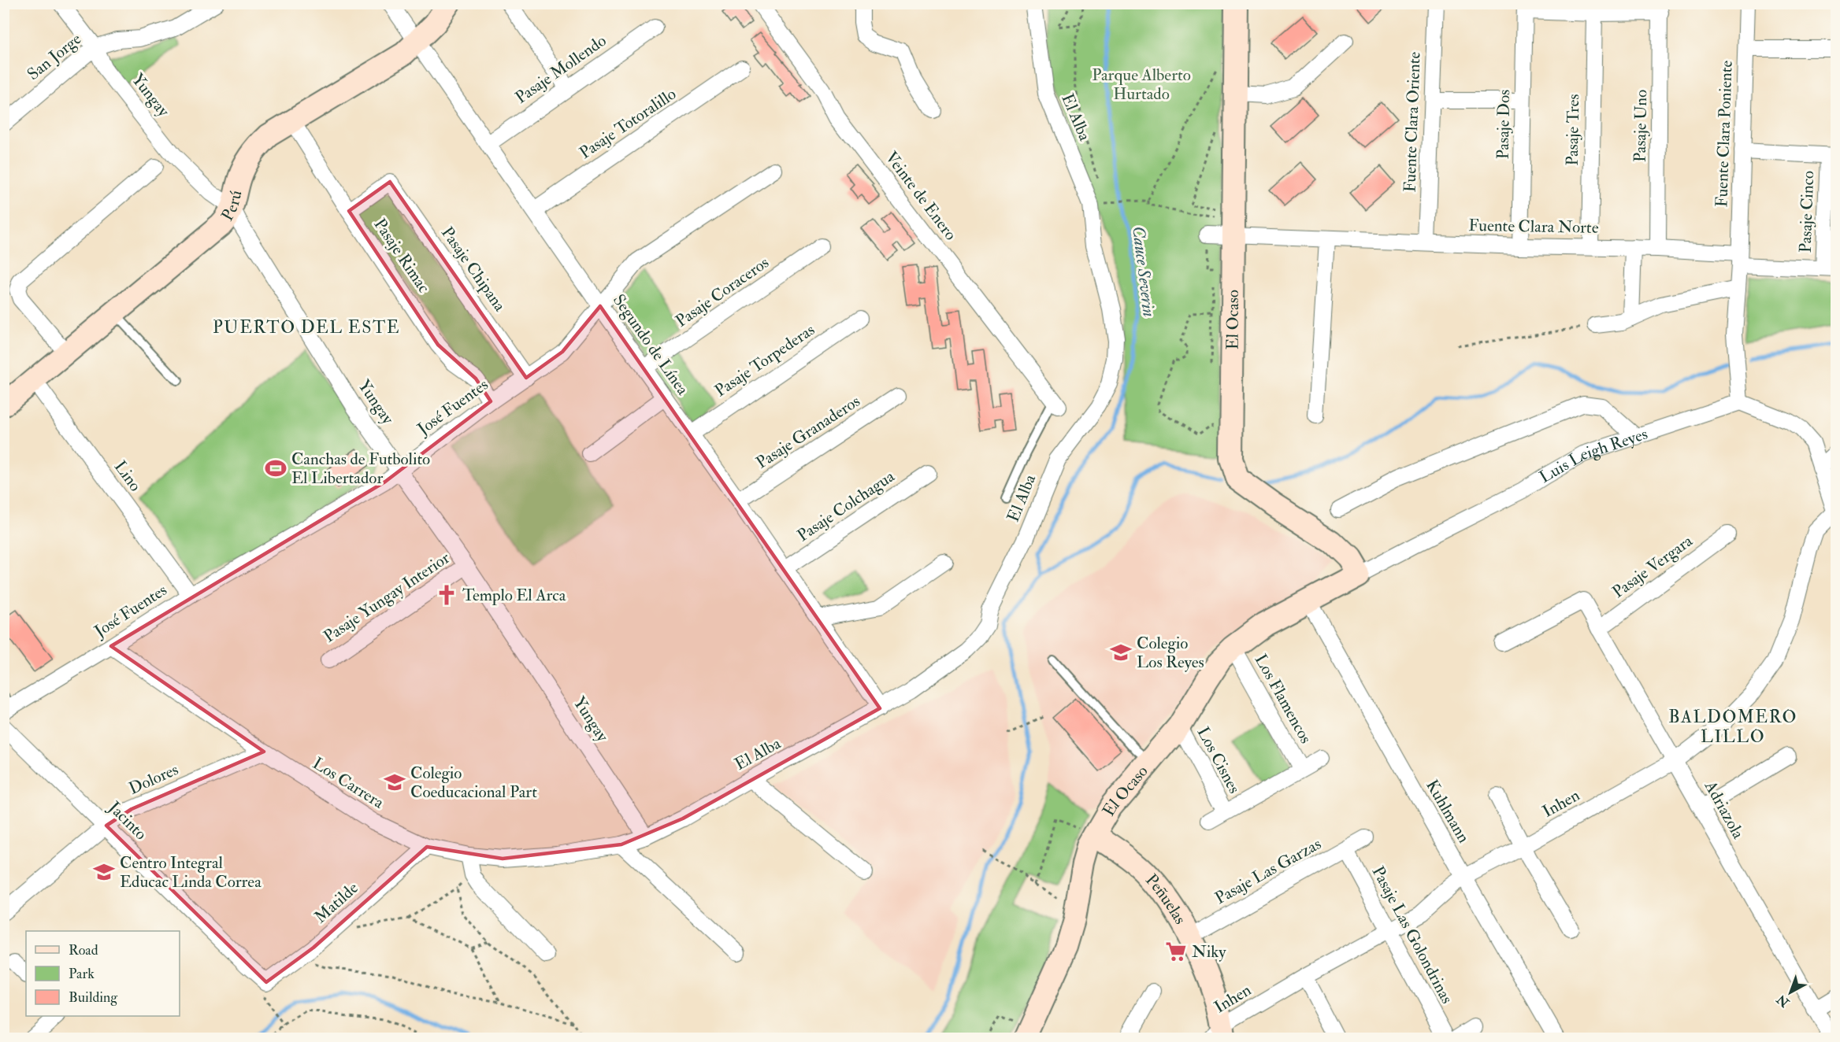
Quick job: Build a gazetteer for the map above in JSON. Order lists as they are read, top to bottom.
{
  "streets": {
    "street": [
      "San Jorge",
      "Pasaje Mollendo",
      "Yungay",
      "El Alba",
      "Fuente Clara Oriente",
      "Pasaje Totoralillo",
      "Pasaje Dos",
      "Pasaje Uno",
      "Pasaje Tres",
      "Fuente Clara Poniente",
      "Veinte de Enero",
      "Perú",
      "Pasaje Cinco",
      "Fuente Clara Norte",
      "Pasaje Rimac",
      "Pasaje Chipana",
      "Pasaje Coraceros",
      "El Ocaso",
      "Segundo de Línea",
      "Pasaje Torpederas",
      "José Fuentes",
      "Pasaje Granaderos",
      "Luis Leigh Reyes",
      "Lino",
      "Pasaje Colchagua",
      "Pasaje Vergara",
      "Pasaje Yungay Interior",
      "Los Flamencos",
      "Los Cisnes",
      "Dolores",
      "Los Carrera",
      "Inhen",
      "Adriazola",
      "Kuhlmann",
      "Jacinto",
      "Pasaje Las Garzas",
      "Peñuelas",
      "Matilde",
      "Pasaje Las Golondrinas"
    ]
  },
  "crossings": [
    ["San Jorge", "Yungay"],
    ["Pasaje Mollendo", "Segundo de Línea"],
    ["Yungay", "El Alba"],
    ["Yungay", "Perú"],
    ["Yungay", "José Fuentes"],
    ["Yungay", "Pasaje Yungay Interior"],
    ["El Alba", "Segundo de Línea"],
    ["Fuente Clara Oriente", "Fuente Clara Norte"],
    ["Pasaje Totoralillo", "Segundo de Línea"],
    ["Pasaje Dos", "Fuente Clara Norte"],
    ["Pasaje Uno", "Fuente Clara Norte"],
    ["Pasaje Tres", "Fuente Clara Norte"],
    ["Fuente Clara Poniente", "Fuente Clara Norte"],
    ["Fuente Clara Poniente", "Luis Leigh Reyes"],
    ["Perú", "Pasaje Rimac"],
    ["Perú", "Segundo de Línea"],
    ["Perú", "Lino"],
    ["Pasaje Cinco", "Fuente Clara Norte"],
    ["Fuente Clara Norte", "El Ocaso"],
    ["Pasaje Rimac", "Pasaje Chipana"],
    ["Pasaje Rimac", "José Fuentes"],
    ["Pasaje Chipana", "José Fuentes"],
    ["Pasaje Coraceros", "Segundo de Línea"],
    ["El Ocaso", "Luis Leigh Reyes"],
    ["El Ocaso", "Los Flamencos"],
    ["El Ocaso", "Los Cisnes"],
    ["El Ocaso", "Kuhlmann"],
    ["El Ocaso", "Peñuelas"],
    ["Segundo de Línea", "Pasaje Torpederas"],
    ["Segundo de Línea", "José Fuentes"],
    ["Segundo de Línea", "Pasaje Granaderos"],
    ["Segundo de Línea", "Pasaje Colchagua"],
    ["José Fuentes", "Lino"],
    ["José Fuentes", "Los Carrera"],
    ["Luis Leigh Reyes", "Kuhlmann"],
    ["Pasaje Vergara", "Adriazola"],
    ["Dolores", "Los Carrera"],
    ["Dolores", "Jacinto"],
    ["Los Carrera", "Matilde"],
    ["Inhen", "Adriazola"],
    ["Inhen", "Kuhlmann"],
    ["Inhen", "Peñuelas"],
    ["Inhen", "Pasaje Las Golondrinas"],
    ["Jacinto", "Matilde"],
    ["Pasaje Las Garzas", "Peñuelas"],
    ["Pasaje Las Garzas", "Pasaje Las Golondrinas"]
  ],
  "districts": ["PUERTO DEL ESTE", "BALDOMERO LILLO"],
  "water": ["Cauce Severin"],
  "parks": ["Parque Alberto Hurtado"],
  "places": {
    "sports": ["Canchas de Futbolito El Libertador"],
    "church": ["Templo El Arca"],
    "school or university": ["Colegio Los Reyes", "Colegio Coeducacional Part", "Centro Integral Educac Linda Correa"],
    "supermarket": ["Niky"]
  },
  "legend": ["Road", "Park", "Building"],
  "north": "bottom left"
}
